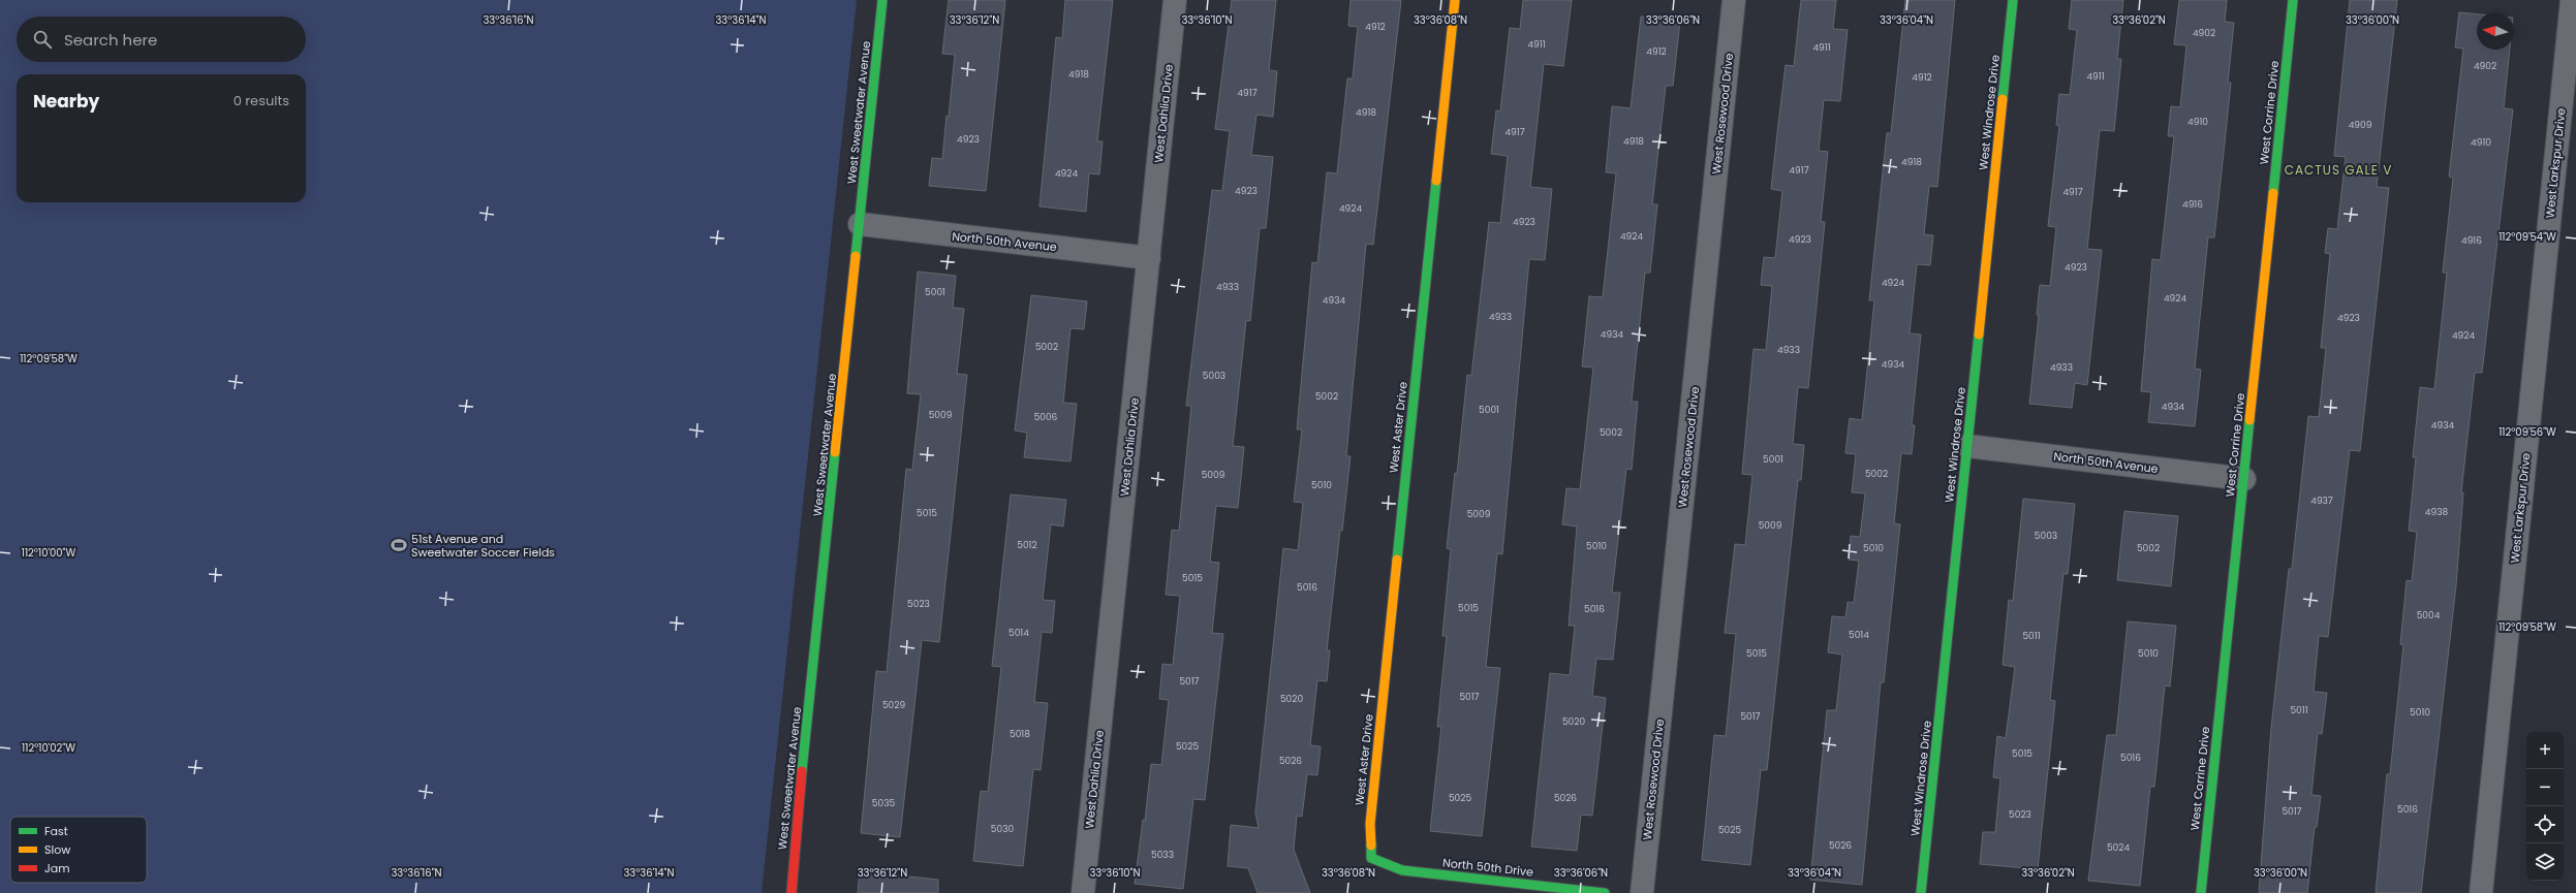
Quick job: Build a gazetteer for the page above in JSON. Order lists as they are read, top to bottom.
{
  "streets": {
    "street": [
      "West Sweetwater Avenue",
      "West Windrose Drive",
      "West Corrine Drive",
      "West Dahlia Drive",
      "West Rosewood Drive",
      "West Larkspur Drive",
      "North 50th Avenue",
      "West Aster Drive",
      "North 50th Drive"
    ]
  },
  "crossings": [
    ["West Sweetwater Avenue", "North 50th Avenue"],
    ["West Windrose Drive", "North 50th Avenue"],
    ["West Corrine Drive", "North 50th Avenue"],
    ["West Dahlia Drive", "North 50th Avenue"],
    ["West Aster Drive", "North 50th Drive"]
  ],
  "districts": ["CACTUS GALE V"],
  "places": {
    "sports": ["51st Avenue and Sweetwater Soccer Fields"]
  },
  "house_numbers": [
    "4912",
    "4902",
    "4911",
    "4911",
    "4912",
    "4902",
    "4918",
    "4911",
    "4912",
    "4917",
    "4918",
    "4910",
    "4909",
    "4917",
    "4923",
    "4918",
    "4910",
    "4918",
    "4917",
    "4924",
    "4923",
    "4917",
    "4916",
    "4924",
    "4923",
    "4924",
    "4923",
    "4916",
    "4923",
    "4924",
    "4933",
    "5001",
    "4924",
    "4934",
    "4933",
    "4923",
    "4934",
    "4924",
    "5002",
    "4933",
    "4934",
    "4933",
    "5003",
    "5002",
    "4934",
    "5001",
    "5009",
    "5006",
    "4934",
    "5002",
    "5001",
    "5002",
    "5009",
    "5010",
    "4937",
    "4938",
    "5015",
    "5009",
    "5009",
    "5003",
    "5012",
    "5010",
    "5010",
    "5002",
    "5015",
    "5016",
    "5023",
    "5015",
    "5016",
    "5004",
    "5014",
    "5014",
    "5011",
    "5015",
    "5010",
    "5017",
    "5017",
    "5020",
    "5029",
    "5011",
    "5010",
    "5017",
    "5020",
    "5018",
    "5025",
    "5015",
    "5016",
    "5026",
    "5025",
    "5026",
    "5035",
    "5016",
    "5017",
    "5023",
    "5030",
    "5025",
    "5026",
    "5024",
    "5033"
  ],
  "legend": ["Fast", "Slow", "Jam"],
  "north": "left",
  "page": {
    "search": "Search here",
    "heading": ["Nearby", "0 results"],
    "map_buttons": ["+", "−"]
  },
  "coordinates": [
    "33°36'16\"N",
    "33°36'14\"N",
    "33°36'12\"N",
    "33°36'10\"N",
    "33°36'08\"N",
    "33°36'06\"N",
    "33°36'04\"N",
    "33°36'02\"N",
    "33°36'00\"N",
    "112°09'54\"W",
    "112°09'58\"W",
    "112°09'56\"W",
    "112°10'00\"W",
    "112°10'02\"W"
  ]
}
